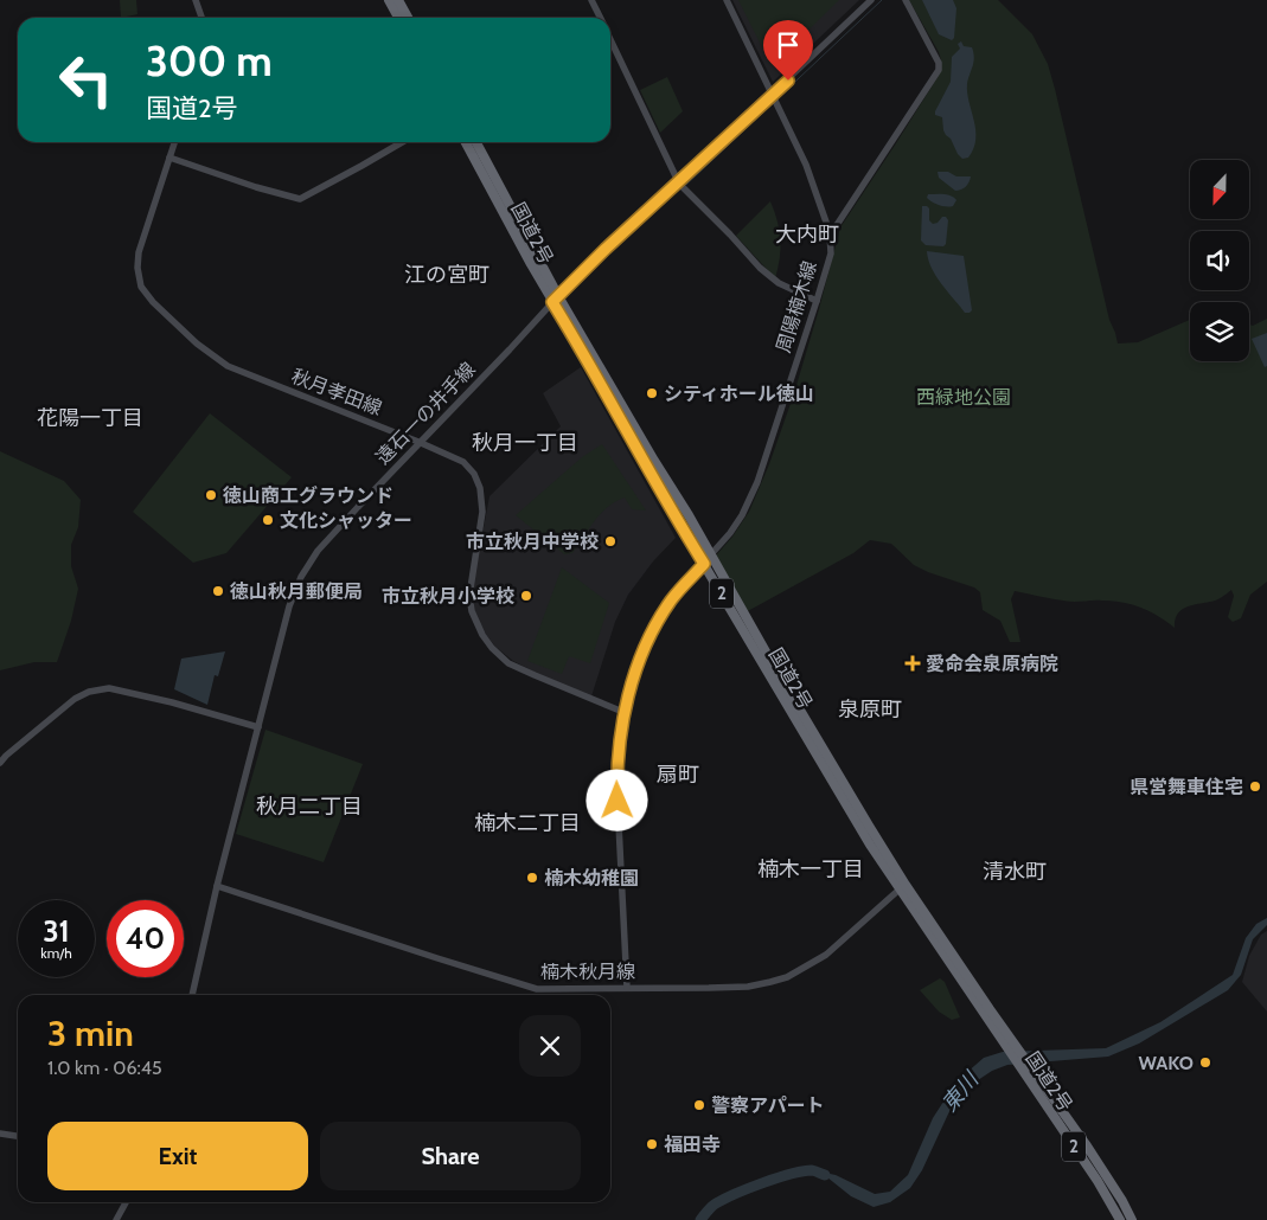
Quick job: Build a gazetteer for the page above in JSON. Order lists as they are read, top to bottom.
{
  "streets": {
    "highway": ["国道2号", "2"],
    "street": [
      "周陽楠木線",
      "秋月孝田線",
      "遠石一の井手線",
      "楠木秋月線"
    ]
  },
  "crossings": [
    ["国道2号", "周陽楠木線"],
    ["国道2号", "遠石一の井手線"],
    ["国道2号", "楠木秋月線"],
    ["周陽楠木線", "遠石一の井手線"],
    ["秋月孝田線", "遠石一の井手線"],
    ["遠石一の井手線", "楠木秋月線"]
  ],
  "districts": [
    "大内町",
    "江の宮町",
    "花陽一丁目",
    "秋月一丁目",
    "泉原町",
    "扇町",
    "秋月二丁目",
    "楠木二丁目",
    "楠木一丁目",
    "清水町"
  ],
  "water": ["東川"],
  "parks": ["西緑地公園"],
  "places": {
    "other": [
      "シティホール徳山",
      "徳山商工グラウンド",
      "文化シャッター",
      "市立秋月中学校",
      "徳山秋月郵便局",
      "市立秋月小学校",
      "県営舞車住宅",
      "楠木幼稚園",
      "WAKO",
      "警察アパート",
      "福田寺"
    ],
    "health": ["愛命会泉原病院"]
  },
  "north": "bottom",
  "page": {
    "turn": ["300 m", "国道2号"],
    "speed": "31 km/h",
    "limit": "40",
    "heading": ["3 min", "1.0 km · 06:45"],
    "buttons": ["Exit", "Share"]
  }
}
